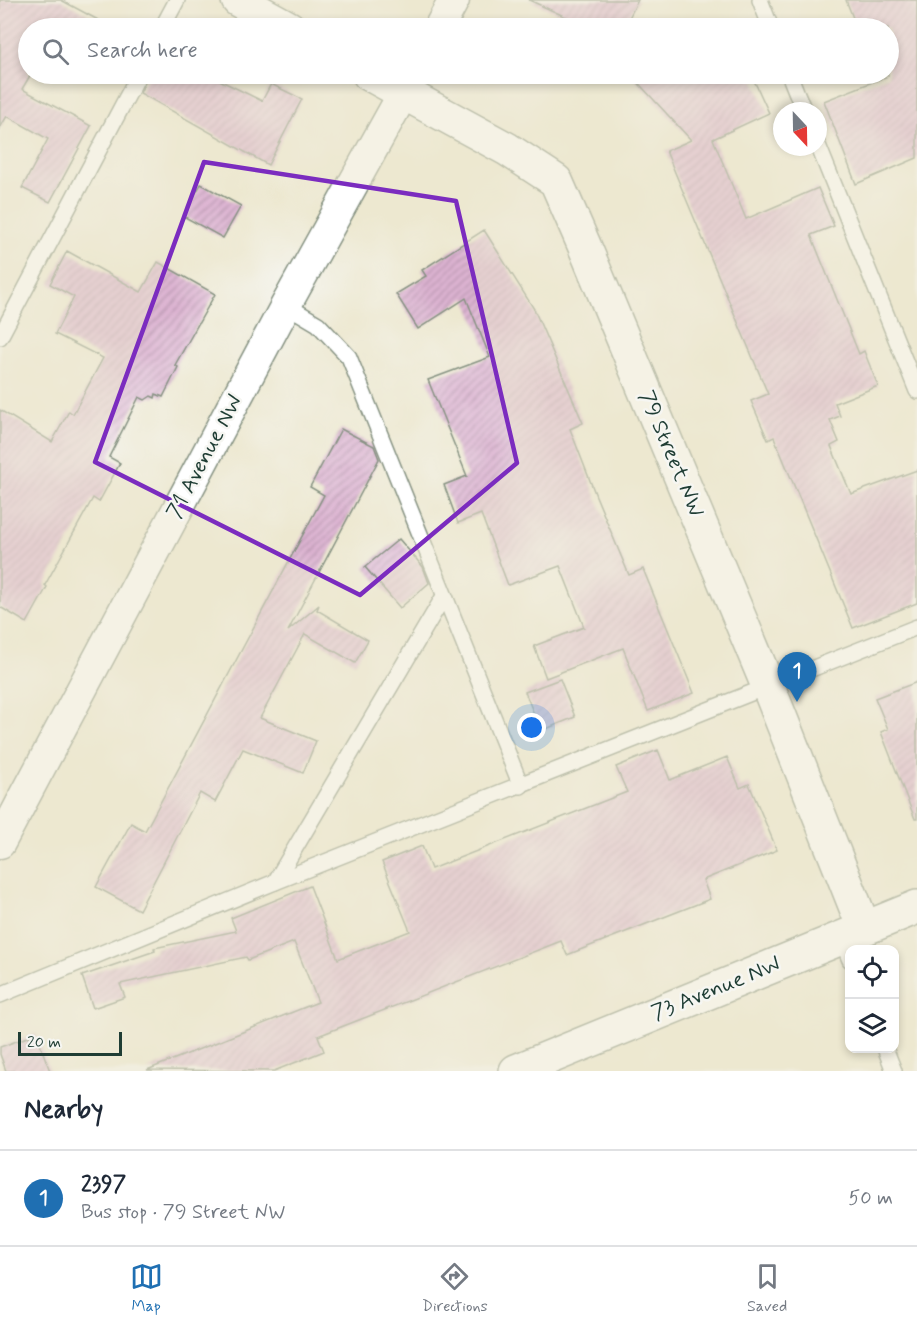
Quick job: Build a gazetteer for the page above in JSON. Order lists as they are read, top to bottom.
{
  "streets": {
    "street": ["79 Street NW", "71 Avenue NW", "73 Avenue NW"]
  },
  "crossings": [
    ["79 Street NW", "73 Avenue NW"]
  ],
  "scale_bar": "20 m",
  "north": "bottom",
  "page": {
    "search": "Search here",
    "pins": "1",
    "scale": "20 m",
    "heading": "Nearby",
    "list": [
      {
        "mark": "1",
        "name": "2397",
        "note": "Bus stop · 79 Street NW",
        "value": "50 m"
      }
    ],
    "nav": ["Map", "Directions", "Saved"]
  }
}
